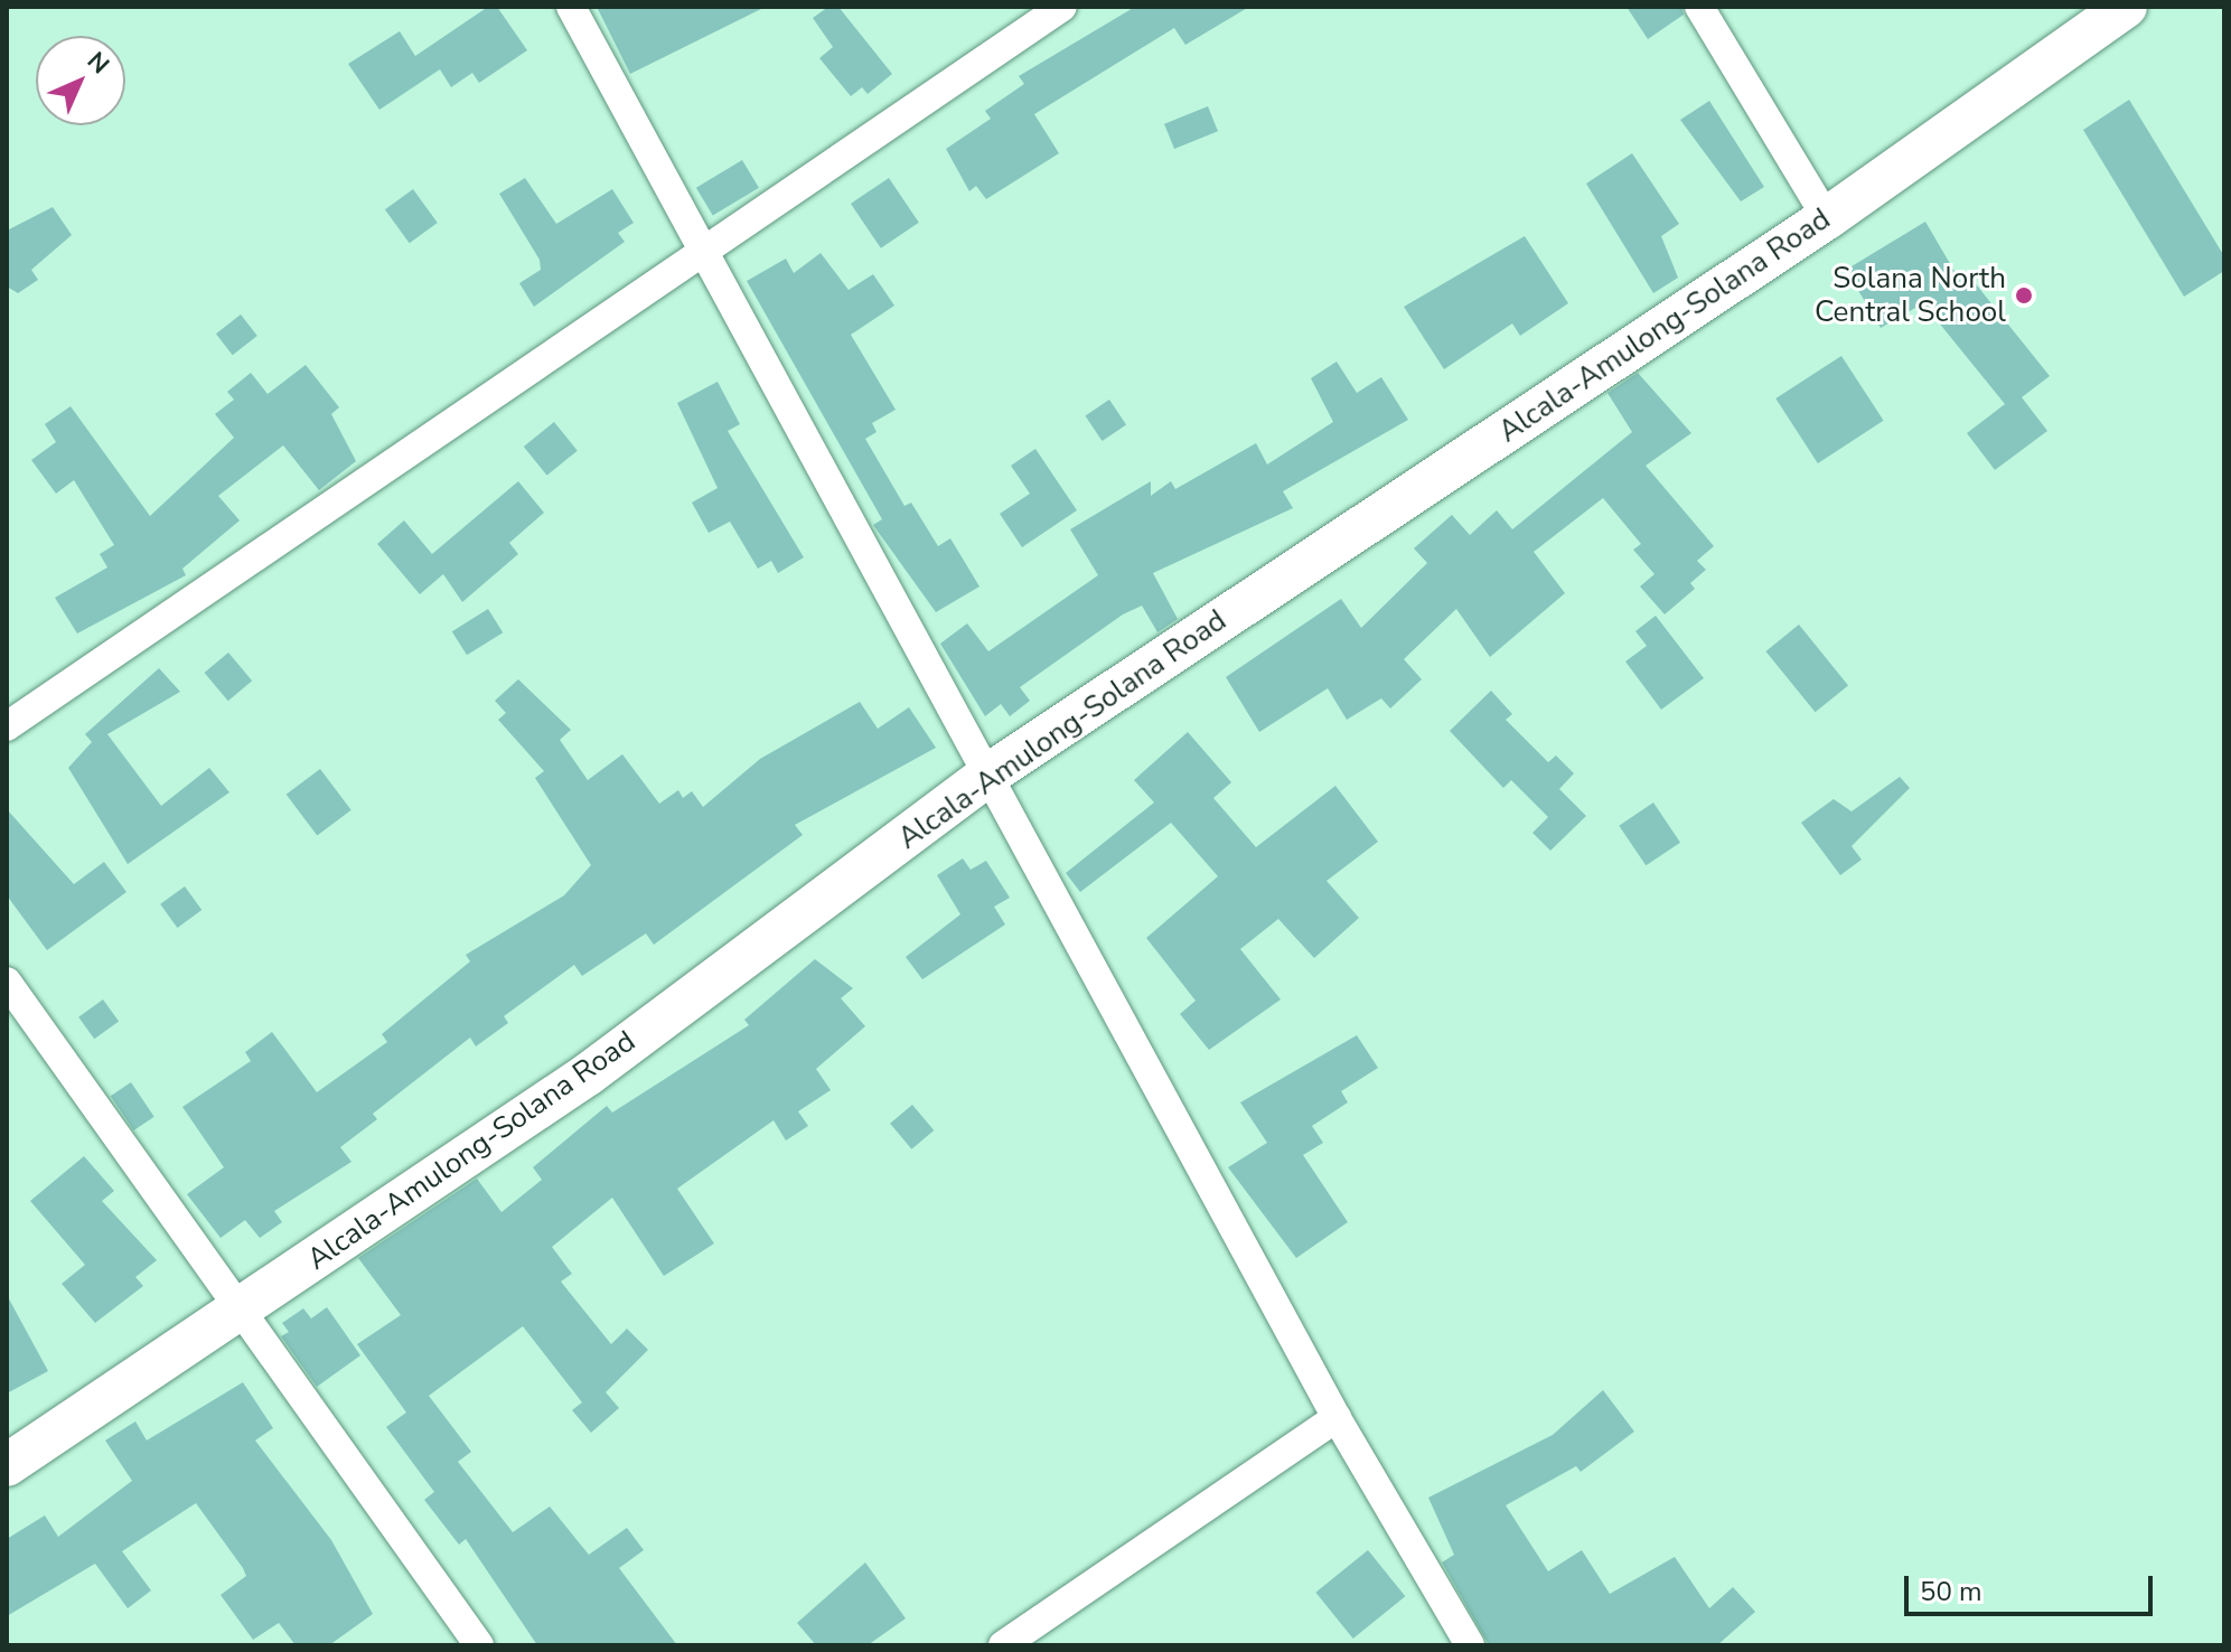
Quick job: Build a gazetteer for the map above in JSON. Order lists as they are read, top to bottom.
{
  "streets": {
    "main road": ["Alcala-Amulong-Solana Road"]
  },
  "places": ["Solana North Central School"],
  "scale_bar": "50 m",
  "north": "top right"
}
